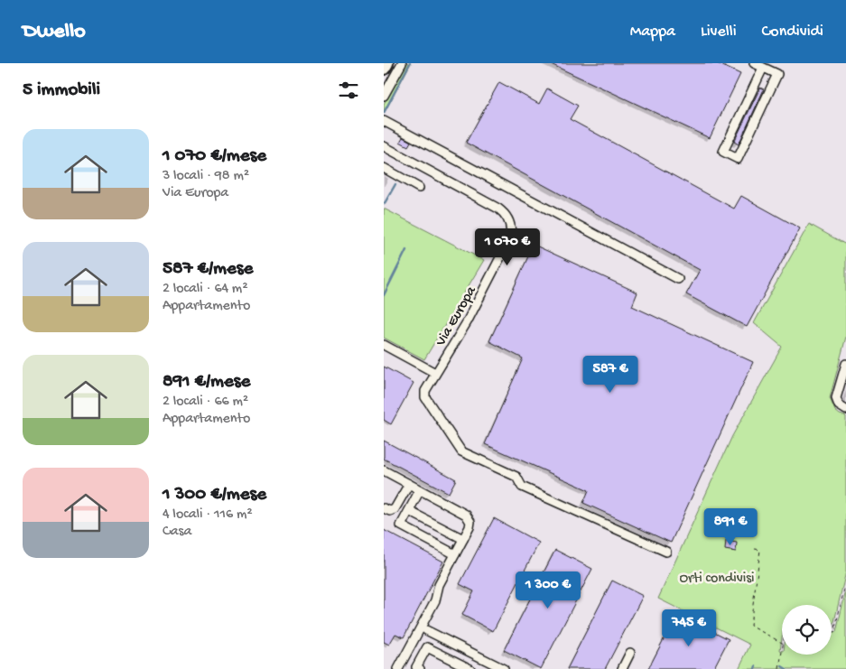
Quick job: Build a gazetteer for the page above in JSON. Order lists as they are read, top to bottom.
{
  "streets": {
    "street": ["Via Europa"]
  },
  "parks": ["Orti condivisi"],
  "page": {
    "header": "Dwello",
    "nav": ["Mappa", "Livelli", "Condividi"],
    "heading": "5 immobili",
    "list": [
      {
        "name": "1 070 €/mese",
        "note": "3 locali · 98 m² · Via Europa"
      },
      {
        "name": "587 €/mese",
        "note": "2 locali · 64 m² · Appartamento"
      },
      {
        "name": "891 €/mese",
        "note": "2 locali · 66 m² · Appartamento"
      },
      {
        "name": "1 300 €/mese",
        "note": "4 locali · 116 m² · Casa"
      }
    ],
    "price": [
      "1 070 €",
      "587 €",
      "891 €",
      "1 300 €",
      "745 €"
    ]
  }
}
